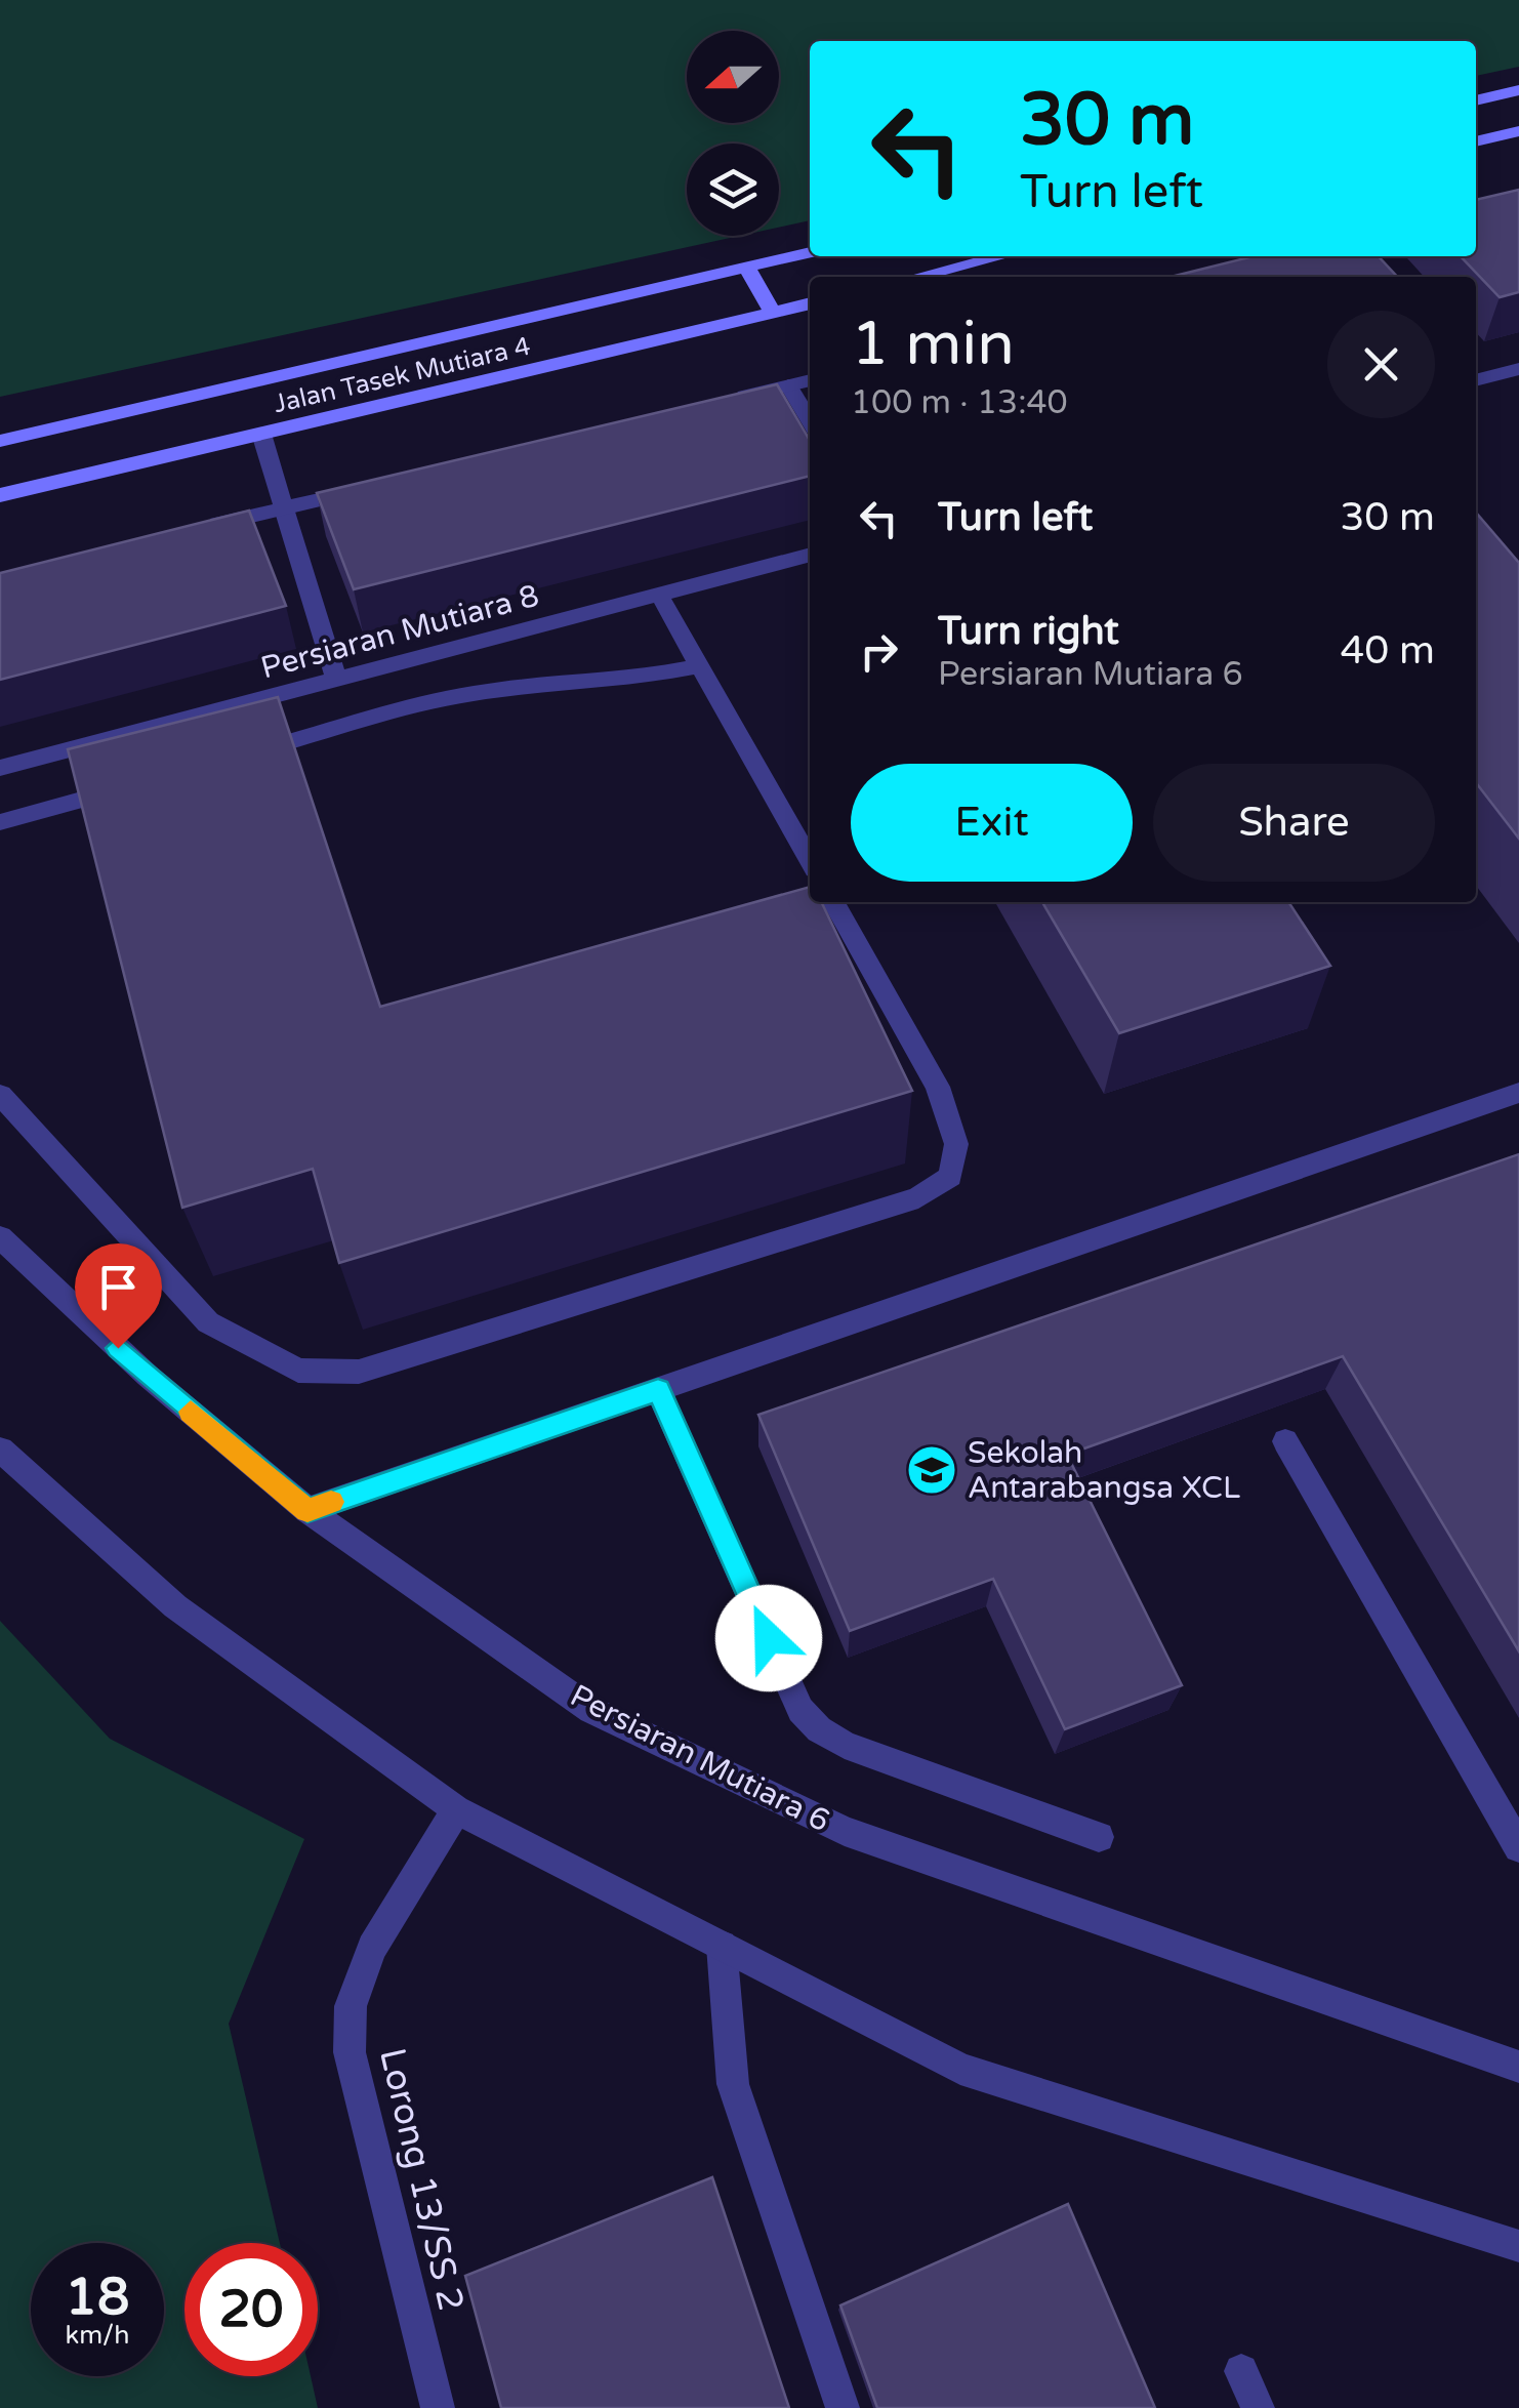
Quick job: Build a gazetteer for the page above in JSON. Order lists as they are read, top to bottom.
{
  "streets": {
    "street": [
      "Jalan Tasek Mutiara 4",
      "Persiaran Mutiara 8",
      "Persiaran Mutiara 6",
      "Lorong 13/SS 2"
    ]
  },
  "places": {
    "school or university": ["Sekolah Antarabangsa XCL"]
  },
  "north": "left",
  "page": {
    "turn": ["30 m", "Turn left"],
    "heading": ["1 min", "100 m · 13:40"],
    "list": [
      {
        "name": "Turn left",
        "value": "30 m"
      },
      {
        "name": "Turn right",
        "note": "Persiaran Mutiara 6",
        "value": "40 m"
      }
    ],
    "buttons": ["Exit", "Share"],
    "speed": "18 km/h",
    "limit": "20"
  }
}
